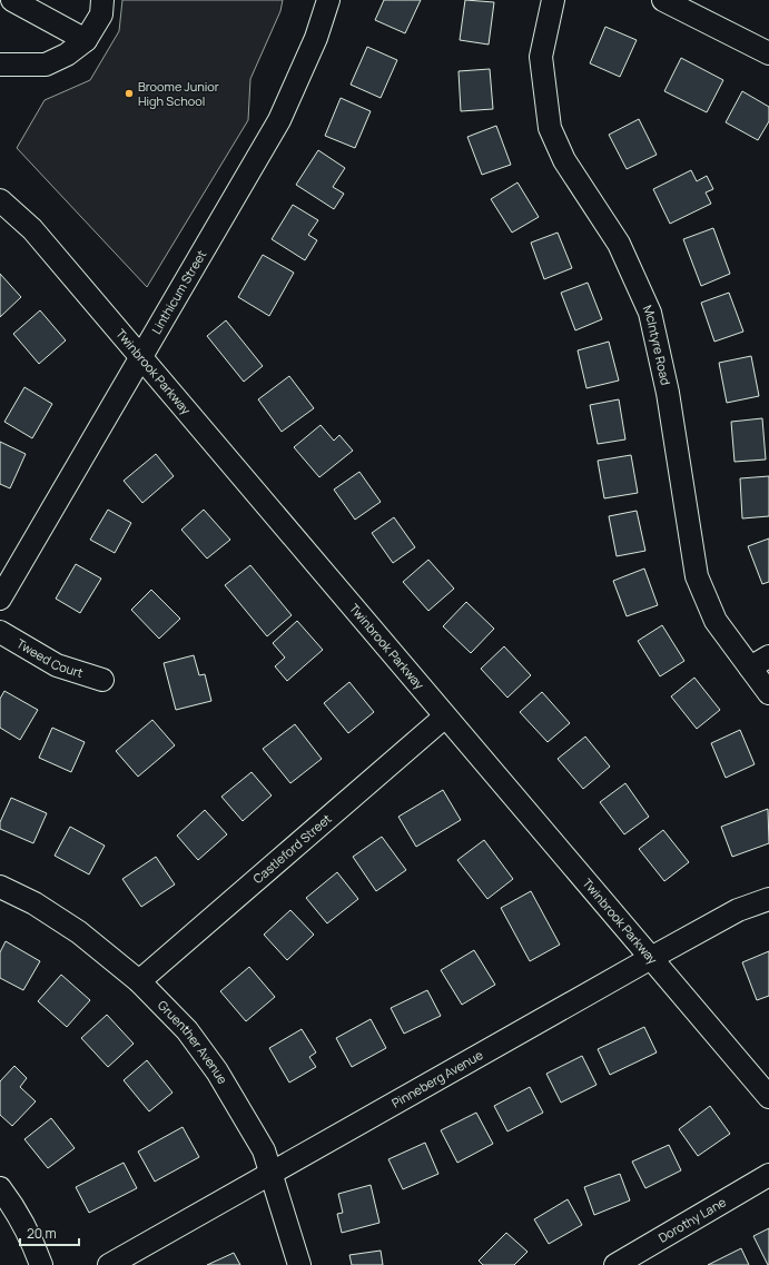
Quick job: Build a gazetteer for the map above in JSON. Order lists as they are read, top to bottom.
{
  "streets": {
    "street": [
      "Linthicum Street",
      "McIntyre Road",
      "Twinbrook Parkway",
      "Tweed Court",
      "Castleford Street",
      "Gruenther Avenue",
      "Pinneberg Avenue",
      "Dorothy Lane"
    ]
  },
  "crossings": [
    ["Linthicum Street", "Twinbrook Parkway"],
    ["Twinbrook Parkway", "Castleford Street"],
    ["Twinbrook Parkway", "Pinneberg Avenue"],
    ["Castleford Street", "Gruenther Avenue"],
    ["Gruenther Avenue", "Pinneberg Avenue"]
  ],
  "places": ["Broome Junior High School"],
  "scale_bar": "20 m"
}
